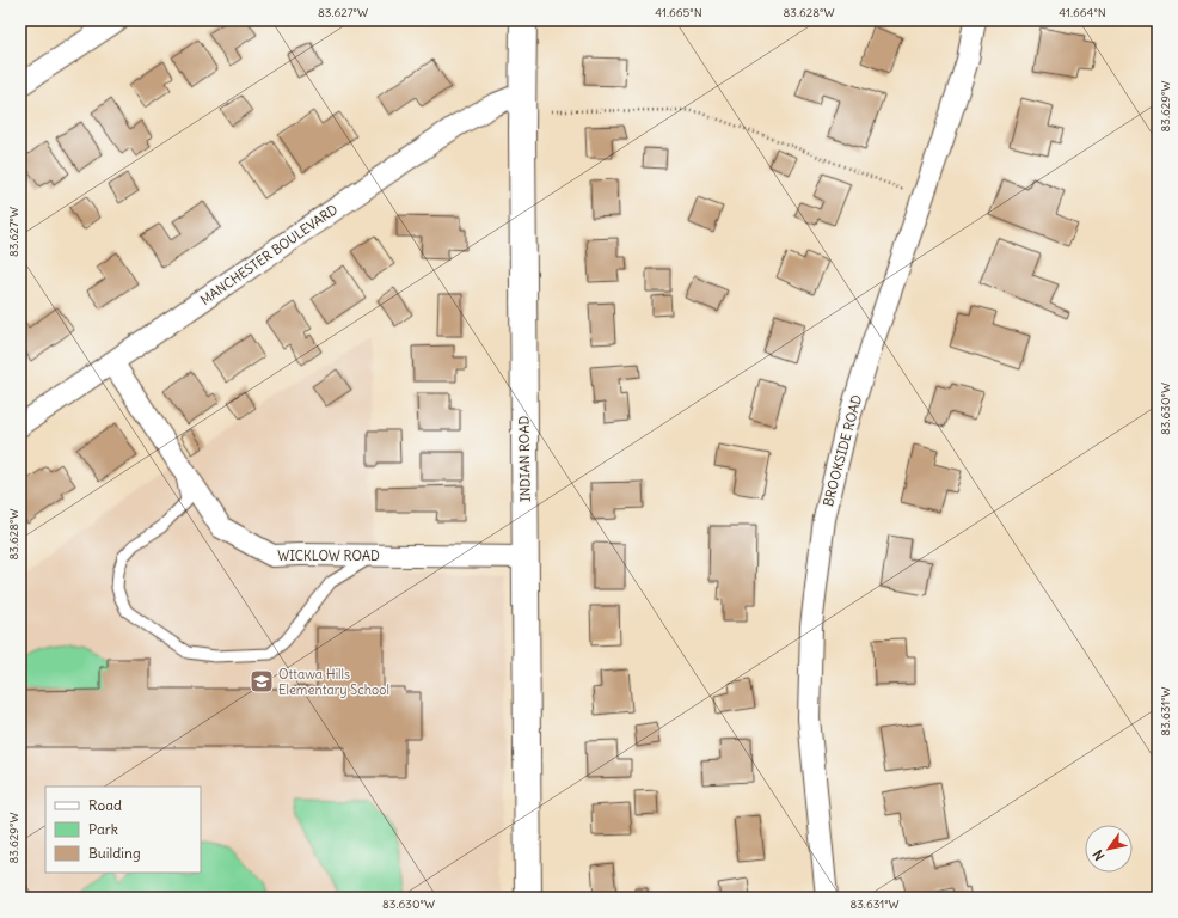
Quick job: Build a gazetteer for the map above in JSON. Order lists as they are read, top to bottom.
{
  "streets": {
    "street": [
      "MANCHESTER BOULEVARD",
      "BROOKSIDE ROAD",
      "INDIAN ROAD",
      "WICKLOW ROAD"
    ]
  },
  "crossings": [
    ["MANCHESTER BOULEVARD", "INDIAN ROAD"],
    ["MANCHESTER BOULEVARD", "WICKLOW ROAD"],
    ["INDIAN ROAD", "WICKLOW ROAD"]
  ],
  "places": {
    "school or university": ["Ottawa Hills Elementary School"]
  },
  "legend": ["Road", "Park", "Building"],
  "north": "bottom left",
  "coordinates": [
    "83.627°W",
    "41.665°N",
    "83.628°W",
    "41.664°N",
    "83.629°W",
    "83.630°W",
    "83.631°W"
  ]
}
